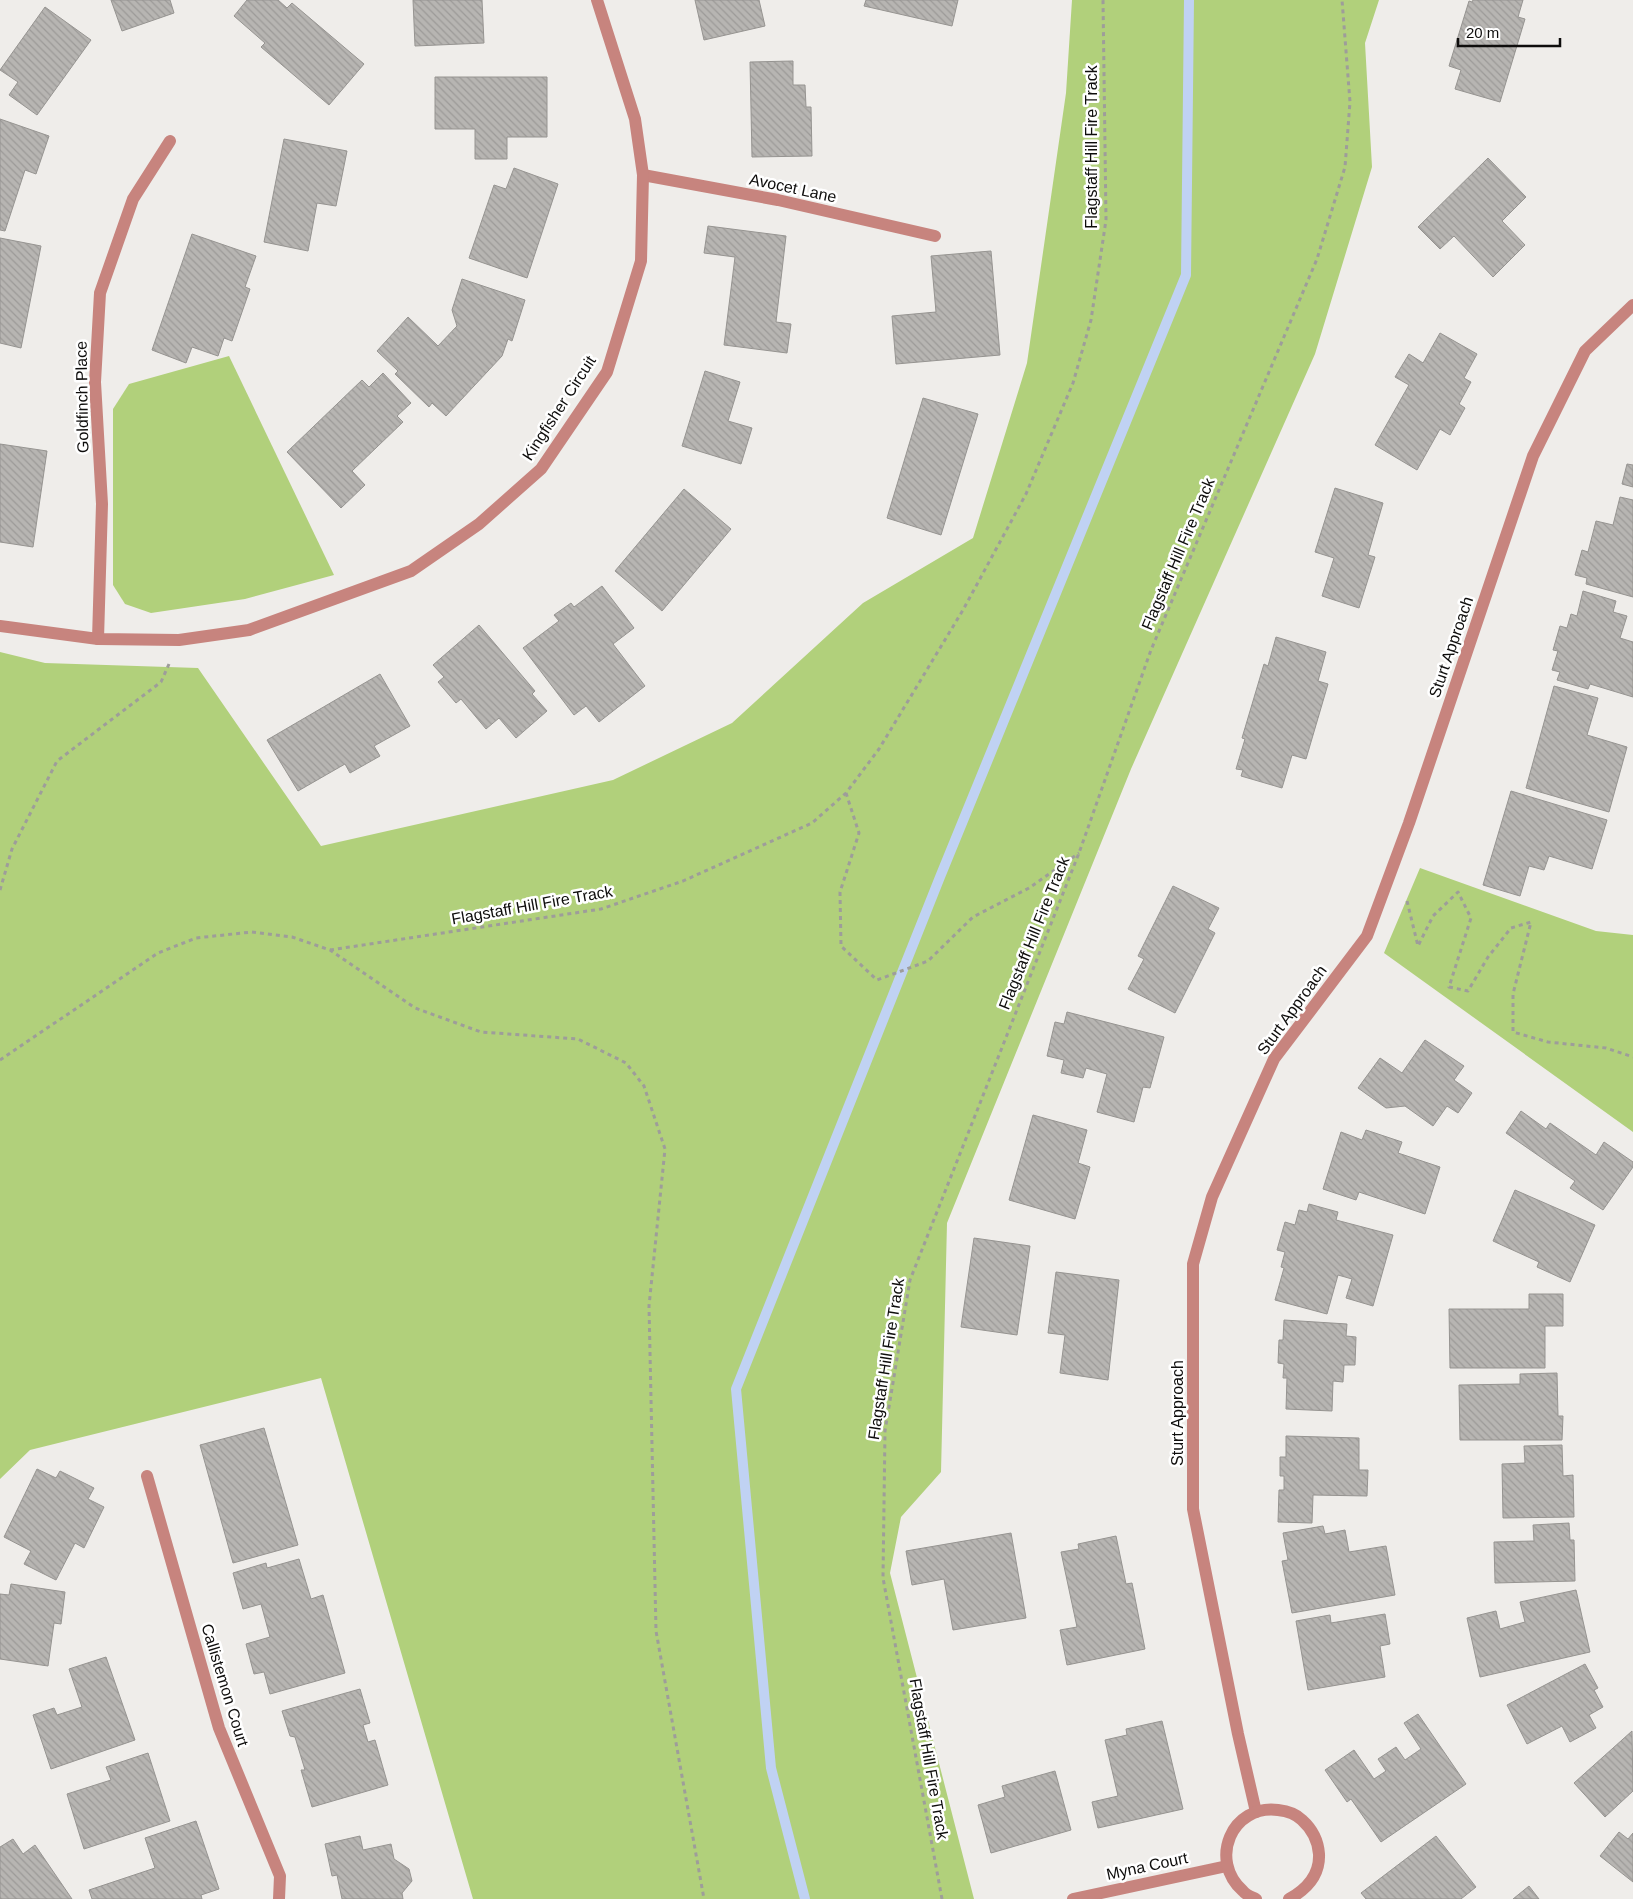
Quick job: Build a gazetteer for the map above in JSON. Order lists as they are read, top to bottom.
{
  "streets": {
    "street": [
      "Avocet Lane",
      "Goldfinch Place",
      "Kingfisher Circuit",
      "Sturt Approach",
      "Callistemon Court",
      "Myna Court"
    ],
    "path": ["Flagstaff Hill Fire Track"]
  },
  "crossings": [
    ["Avocet Lane", "Kingfisher Circuit"],
    ["Goldfinch Place", "Kingfisher Circuit"]
  ],
  "scale_bar": "20 m"
}
